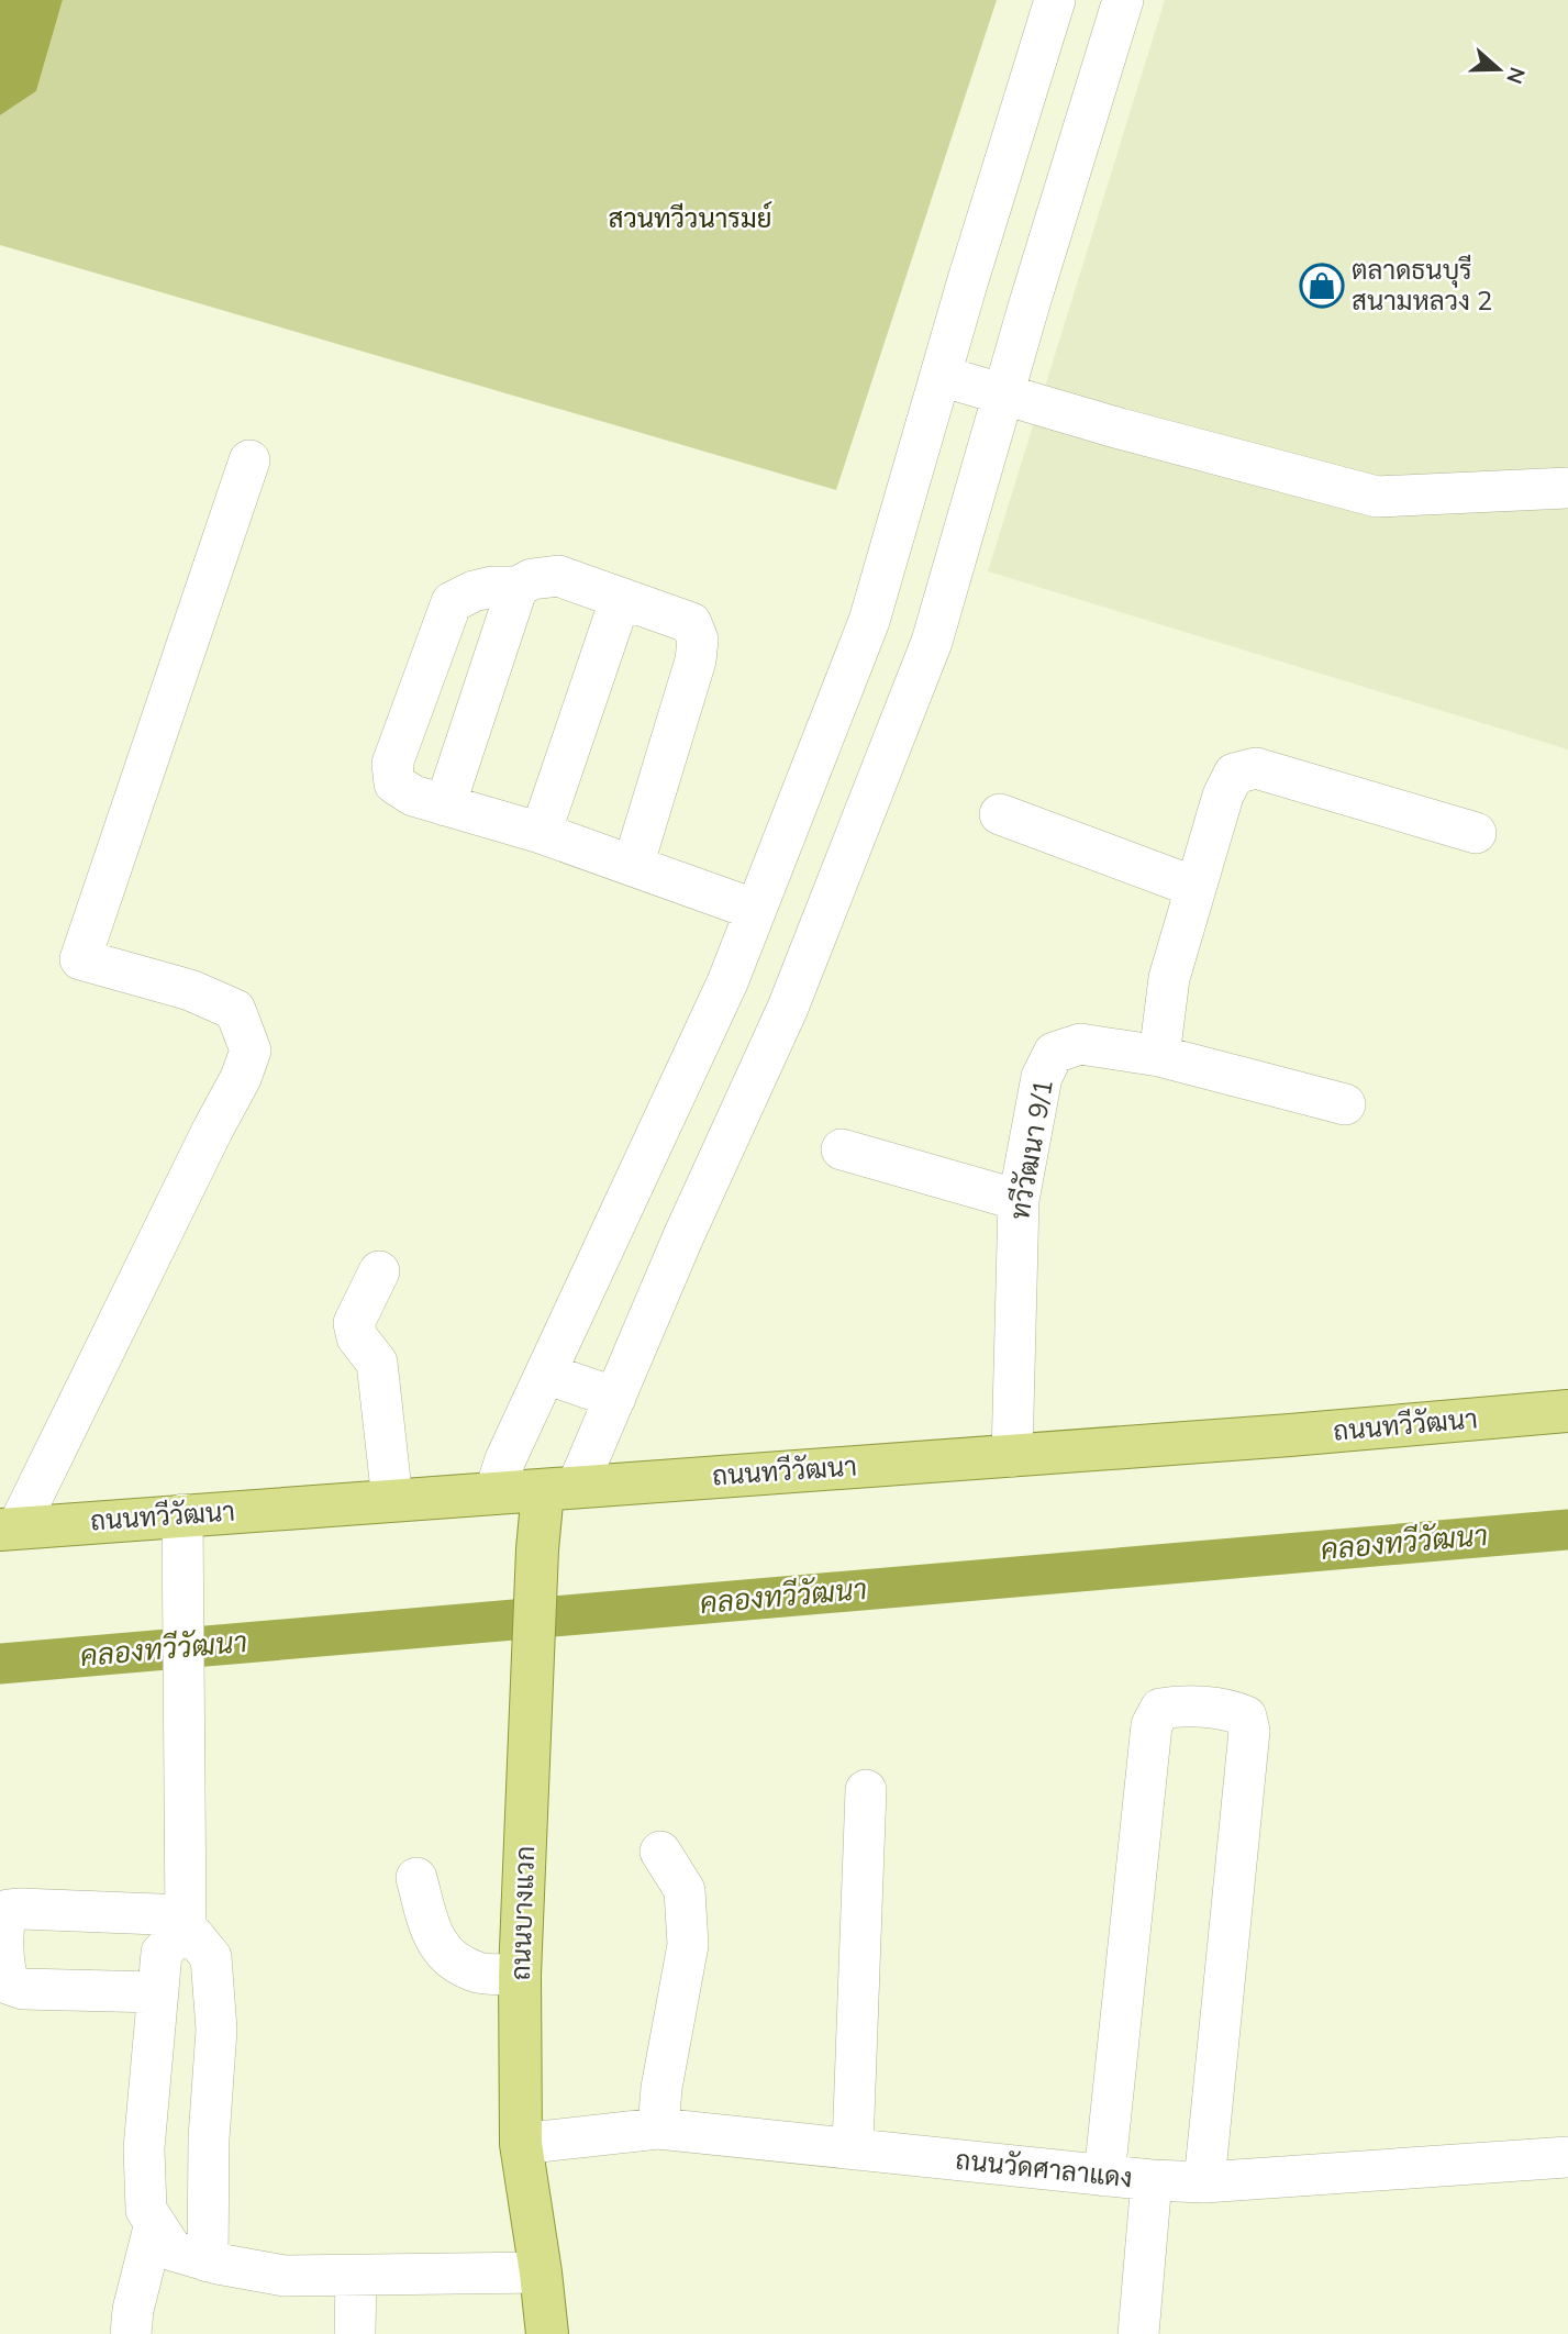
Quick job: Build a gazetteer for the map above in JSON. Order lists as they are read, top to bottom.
{
  "streets": {
    "main road": ["ถนนทวีวัฒนา", "ถนนบางแวก"],
    "street": ["ทวีวัฒนา 9/1", "ถนนวัดศาลาแดง"]
  },
  "crossings": [
    ["ทวีวัฒนา 9/1", "ถนนทวีวัฒนา"],
    ["ถนนทวีวัฒนา", "ถนนบางแวก"],
    ["ถนนบางแวก", "ถนนวัดศาลาแดง"]
  ],
  "water": ["คลองทวีวัฒนา"],
  "parks": ["สวนทวีวนารมย์"],
  "places": {
    "shop": ["ตลาดธนบุรี สนามหลวง 2"]
  },
  "north": "right"
}
